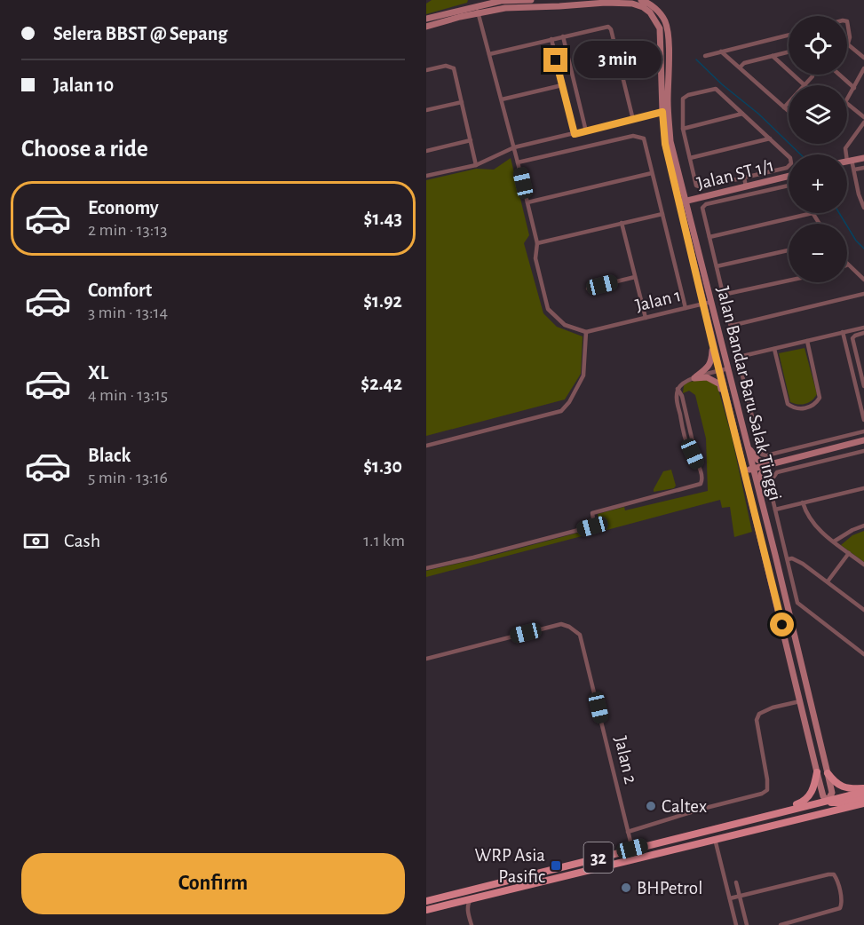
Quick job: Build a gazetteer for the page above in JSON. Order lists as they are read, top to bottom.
{
  "streets": {
    "main road": ["Jalan ST 1/1", "Jalan Bandar Baru Salak Tinggi", "32"],
    "street": ["Jalan 1", "Jalan 2"]
  },
  "crossings": [
    ["Jalan ST 1/1", "Jalan Bandar Baru Salak Tinggi"],
    ["Jalan 1", "Jalan Bandar Baru Salak Tinggi"],
    ["Jalan Bandar Baru Salak Tinggi", "32"],
    ["Jalan 2", "32"]
  ],
  "places": {
    "other": ["Caltex", "BHPetrol"],
    "transit": ["WRP Asia Pasific"]
  },
  "page": {
    "banner": ["Selera BBST @ Sepang", "Jalan 10"],
    "map_buttons": ["+", "−"],
    "bubble": "3 min",
    "heading": "Choose a ride",
    "list": [
      {
        "name": "Economy",
        "note": "2 min · 13:13",
        "value": "$1.43"
      },
      {
        "name": "Comfort",
        "note": "3 min · 13:14",
        "value": "$1.92"
      },
      {
        "name": "XL",
        "note": "4 min · 13:15",
        "value": "$2.42"
      },
      {
        "name": "Black",
        "note": "5 min · 13:16",
        "value": "$1.30"
      }
    ],
    "pay": ["Cash", "1.1 km"],
    "buttons": "Confirm"
  }
}
